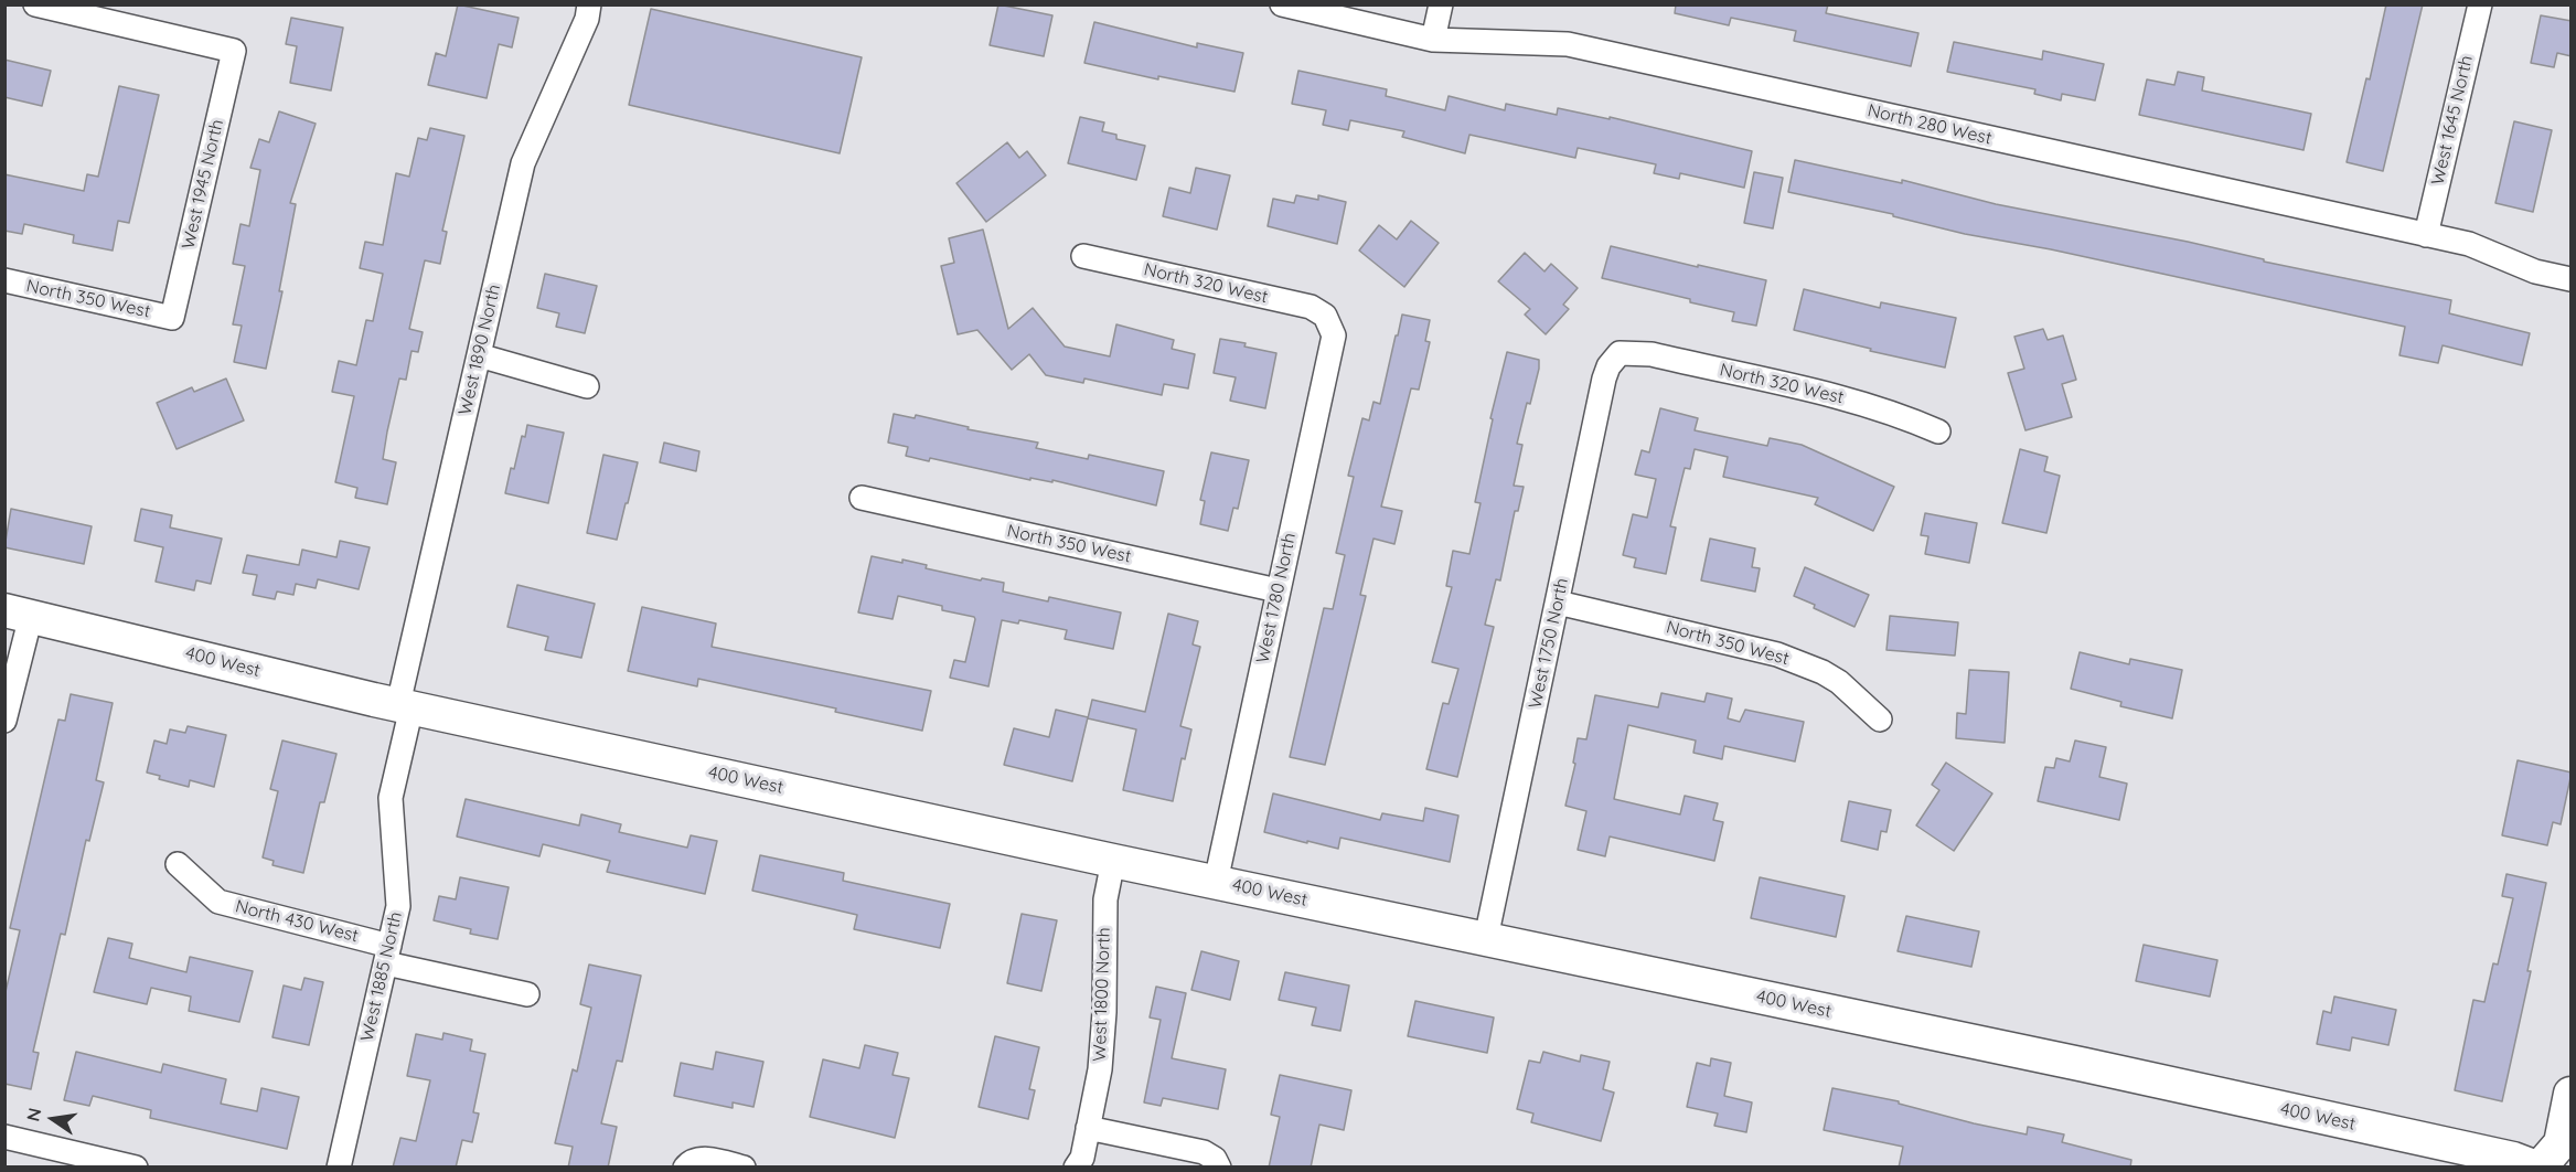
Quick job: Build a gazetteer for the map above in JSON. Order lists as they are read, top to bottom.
{
  "streets": {
    "street": [
      "West 1645 North",
      "North 280 West",
      "West 1945 North",
      "North 320 West",
      "North 350 West",
      "West 1890 North",
      "West 1780 North",
      "West 1750 North",
      "400 West",
      "North 430 West",
      "West 1885 North",
      "West 1800 North"
    ]
  },
  "crossings": [
    ["West 1645 North", "North 280 West"],
    ["West 1945 North", "North 350 West"],
    ["North 320 West", "West 1780 North"],
    ["North 320 West", "West 1750 North"],
    ["North 350 West", "West 1780 North"],
    ["North 350 West", "West 1750 North"],
    ["West 1890 North", "400 West"],
    ["West 1890 North", "West 1885 North"],
    ["West 1780 North", "400 West"],
    ["West 1750 North", "400 West"],
    ["400 West", "West 1885 North"],
    ["400 West", "West 1800 North"],
    ["North 430 West", "West 1885 North"]
  ],
  "north": "left"
}
